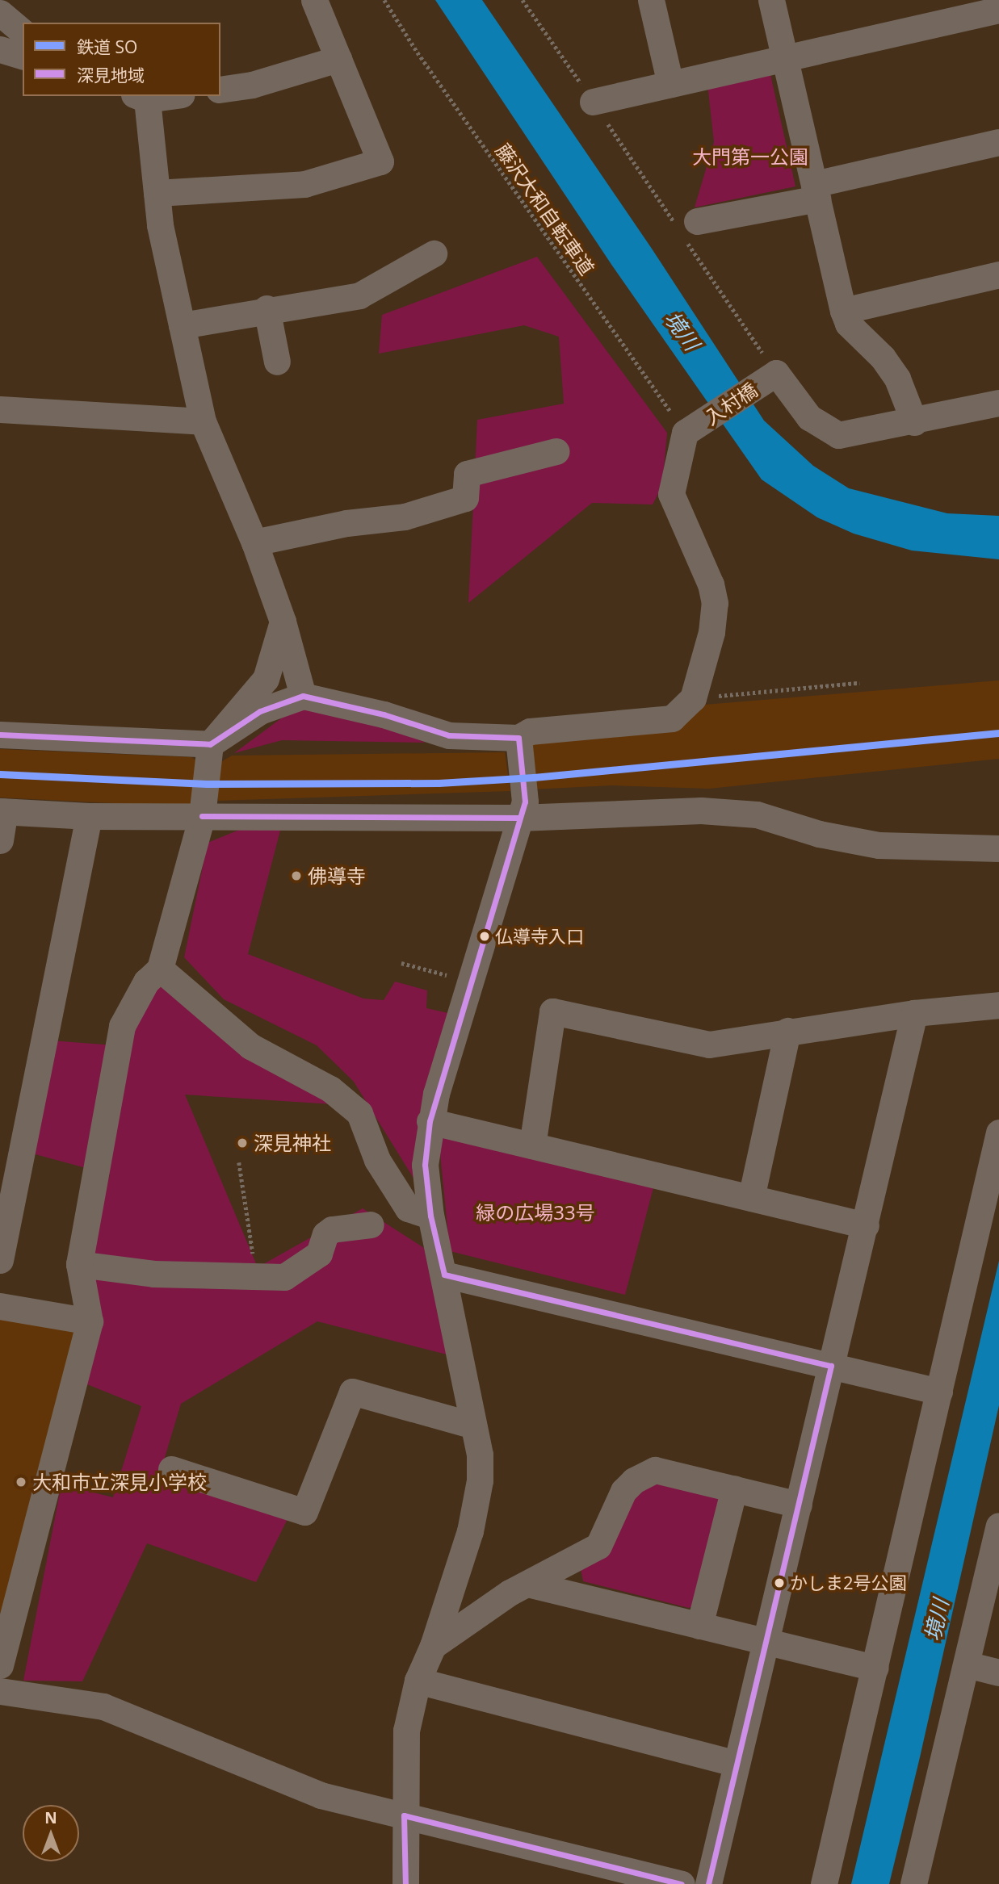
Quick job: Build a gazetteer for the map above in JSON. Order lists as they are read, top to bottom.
{
  "streets": {
    "street": ["入村橋"],
    "path": ["藤沢大和自転車道"]
  },
  "crossings": [
    ["藤沢大和自転車道", "入村橋"]
  ],
  "water": ["境川"],
  "parks": ["大門第一公園", "緑の広場33号"],
  "places": [
    "佛導寺",
    "仏導寺入口",
    "深見神社",
    "大和市立深見小学校",
    "かしま2号公園"
  ],
  "lines": ["transit line 深見地域", "rail line SO"],
  "legend": ["鉄道 SO", "深見地域"],
  "north": "top"
}
